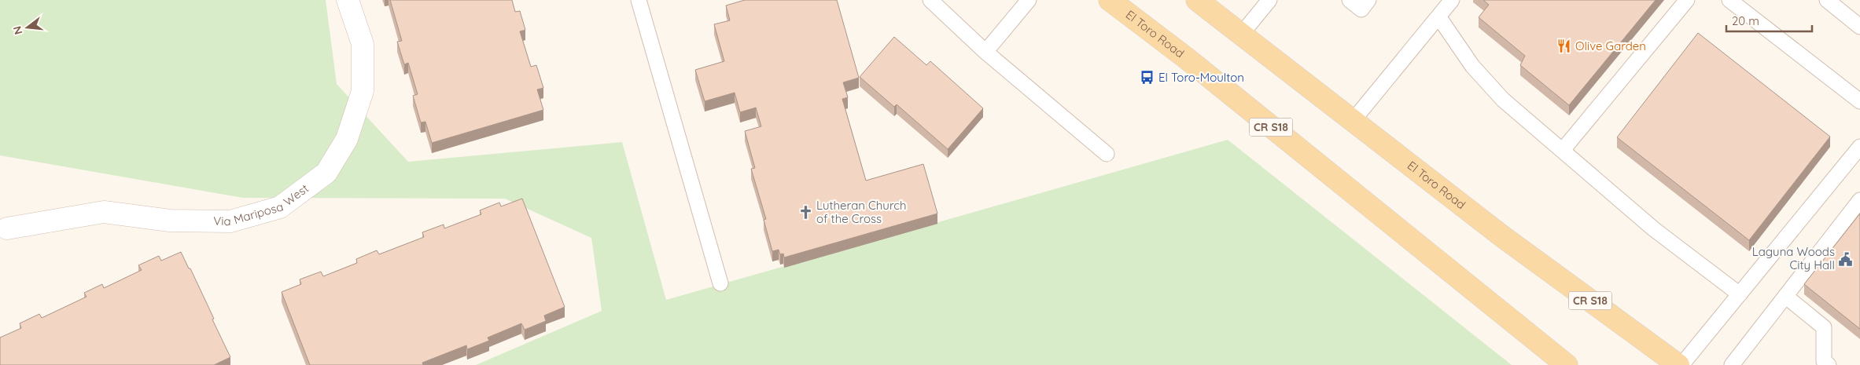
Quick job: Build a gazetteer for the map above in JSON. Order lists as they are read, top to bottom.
{
  "streets": {
    "main road": ["El Toro Road", "CR S18"],
    "street": ["Via Mariposa West"]
  },
  "places": {
    "restaurant": ["Olive Garden"],
    "bus stop": ["El Toro-Moulton"],
    "church": ["Lutheran Church of the Cross"],
    "public building": ["Laguna Woods City Hall"]
  },
  "scale_bar": "20 m",
  "north": "left"
}
